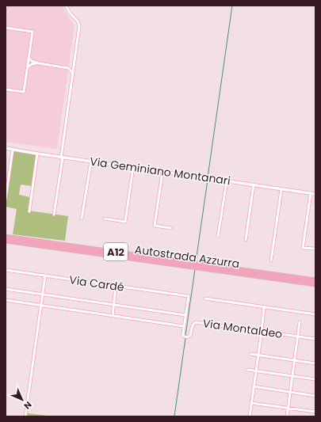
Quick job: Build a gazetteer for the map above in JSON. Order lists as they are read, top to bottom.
{
  "streets": {
    "highway": ["A12", "Autostrada Azzurra"],
    "street": ["Via Geminiano Montanari", "Via Cardé", "Via Montaldeo"]
  },
  "crossings": [
    ["Via Cardé", "Via Montaldeo"]
  ],
  "north": "bottom right"
}
